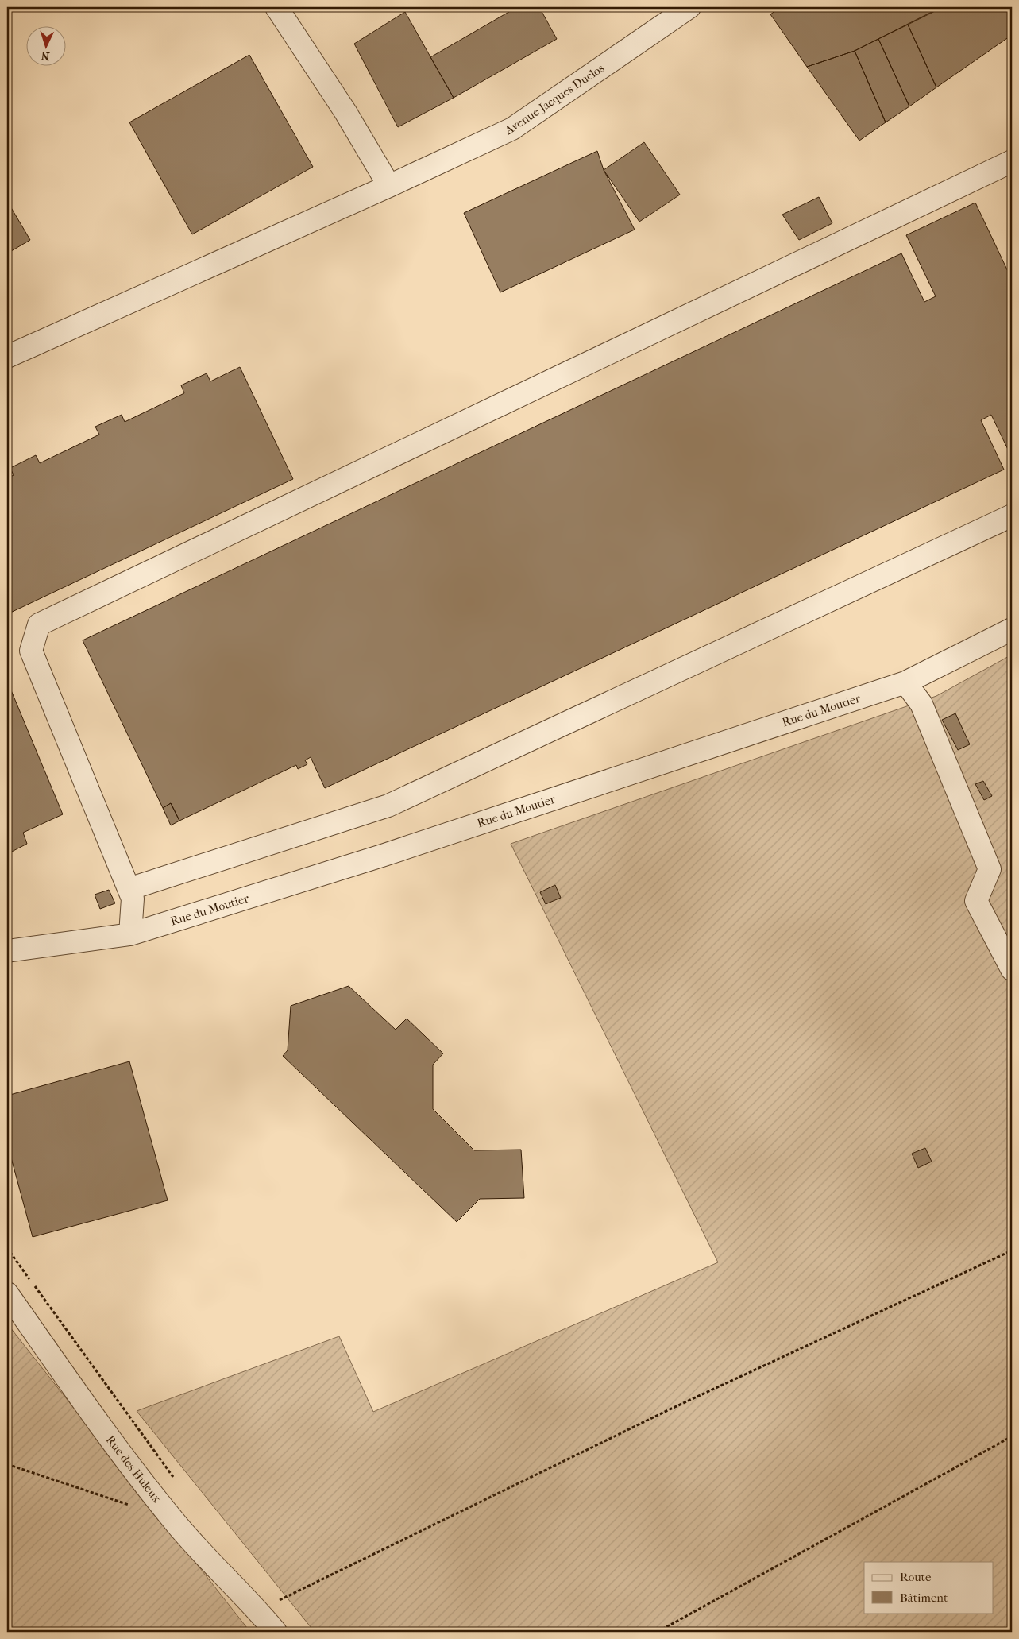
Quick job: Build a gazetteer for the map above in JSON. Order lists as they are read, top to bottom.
{
  "streets": {
    "street": ["Avenue Jacques Duclos", "Rue du Moutier", "Rue des Huleux"]
  },
  "legend": ["Route", "Bâtiment"],
  "north": "bottom"
}
